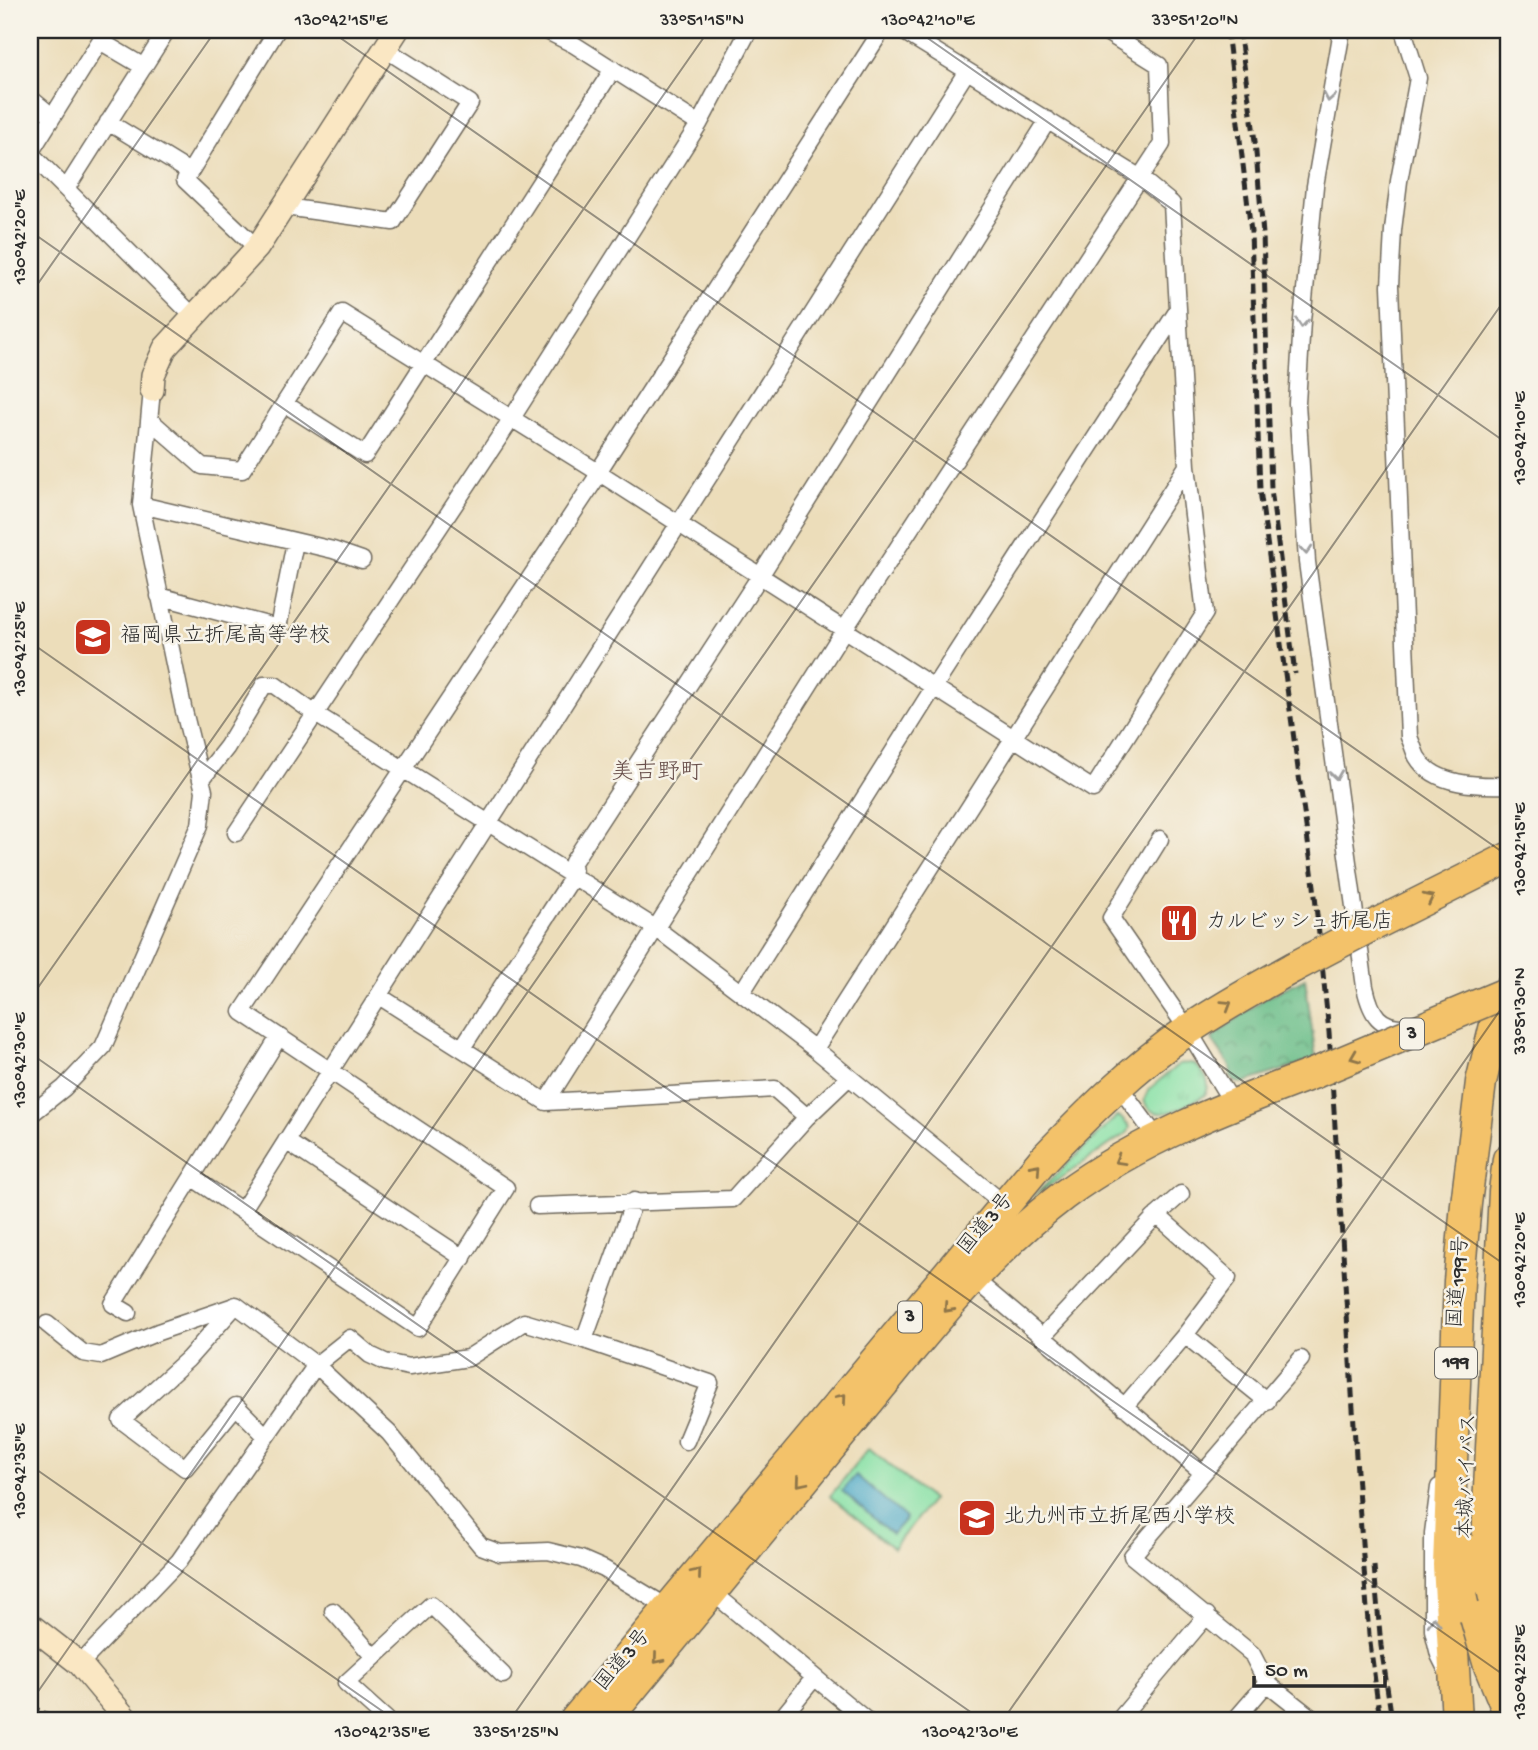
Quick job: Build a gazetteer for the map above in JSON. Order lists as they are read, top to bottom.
{
  "streets": {
    "highway": [
      "3",
      "国道3号",
      "国道199号",
      "199",
      "本城バイパス"
    ]
  },
  "crossings": [
    ["国道3号", "国道199号"],
    ["国道199号", "本城バイパス"]
  ],
  "districts": ["美吉野町"],
  "places": {
    "school or university": ["福岡県立折尾高等学校", "北九州市立折尾西小学校"],
    "restaurant": ["カルビッシュ折尾店"]
  },
  "scale_bar": "50 m",
  "coordinates": [
    "130°42'15\"E",
    "33°51'15\"N",
    "130°42'10\"E",
    "33°51'20\"N",
    "130°42'20\"E",
    "130°42'25\"E",
    "33°51'30\"N",
    "130°42'30\"E",
    "130°42'35\"E",
    "33°51'25\"N"
  ]
}
